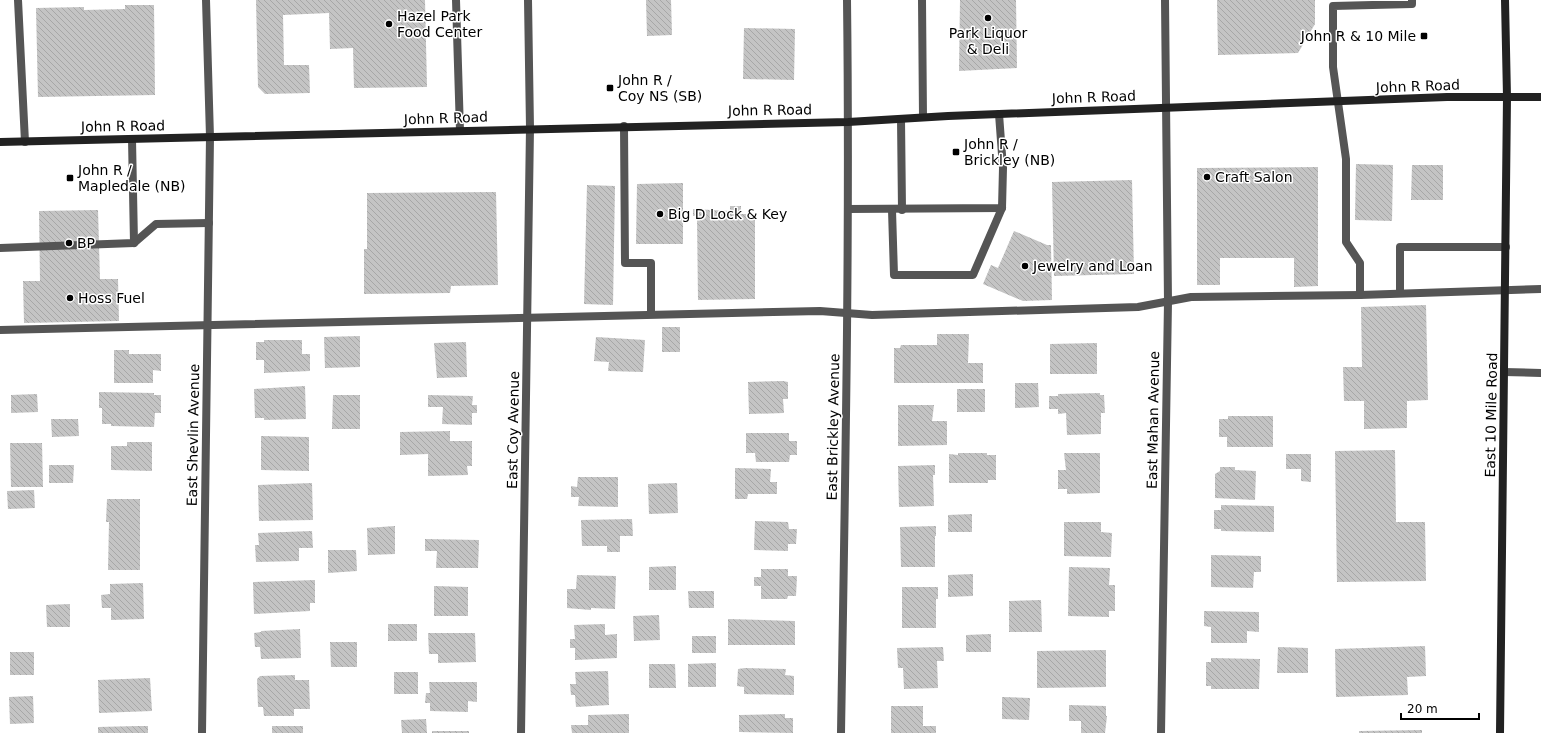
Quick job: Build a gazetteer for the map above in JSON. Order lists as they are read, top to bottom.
{
  "streets": {
    "main road": ["John R Road", "East 10 Mile Road"],
    "street": [
      "East Mahan Avenue",
      "East Brickley Avenue",
      "East Coy Avenue",
      "East Shevlin Avenue"
    ]
  },
  "crossings": [
    ["John R Road", "East 10 Mile Road"],
    ["John R Road", "East Mahan Avenue"],
    ["John R Road", "East Brickley Avenue"],
    ["John R Road", "East Coy Avenue"],
    ["John R Road", "East Shevlin Avenue"]
  ],
  "places": {
    "other": [
      "Park Liquor & Deli",
      "Hazel Park Food Center",
      "Craft Salon",
      "Big D Lock & Key",
      "BP",
      "Jewelry and Loan",
      "Hoss Fuel"
    ],
    "transit": [
      "John R & 10 Mile",
      "John R / Coy NS (SB)",
      "John R / Brickley (NB)",
      "John R / Mapledale (NB)"
    ]
  },
  "scale_bar": "20 m"
}
